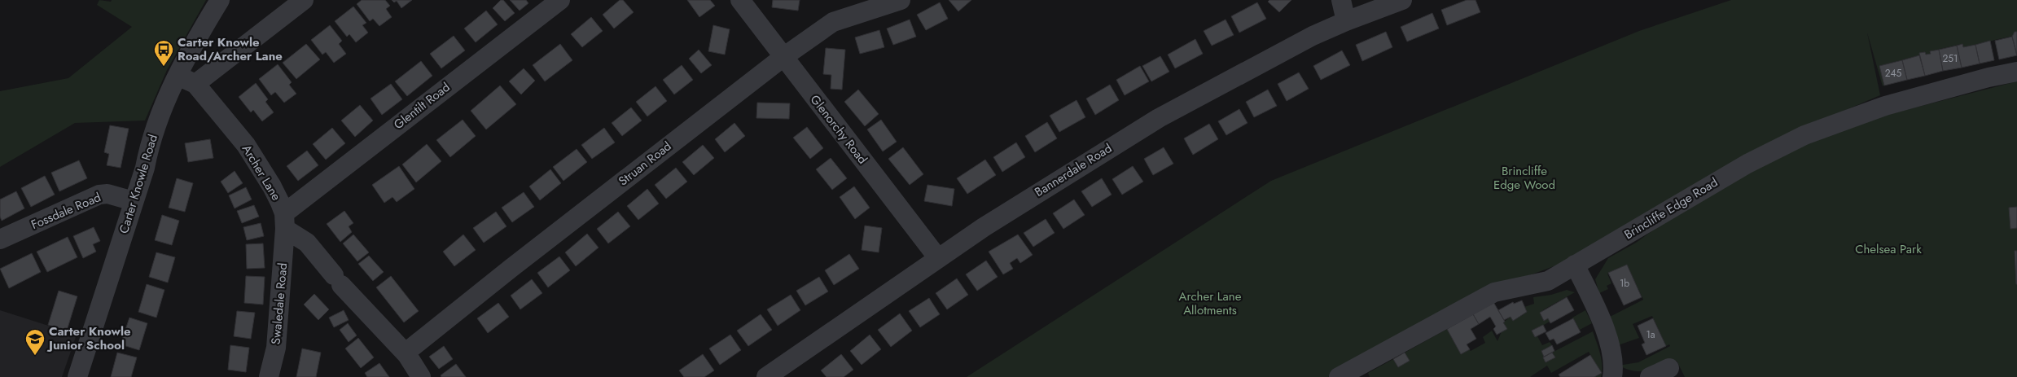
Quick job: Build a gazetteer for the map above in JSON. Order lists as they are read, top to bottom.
{
  "streets": {
    "street": [
      "Glentilt Road",
      "Glenorchy Road",
      "Struan Road",
      "Bannerdale Road",
      "Archer Lane",
      "Carter Knowle Road",
      "Brincliffe Edge Road",
      "Fossdale Road",
      "Swaledale Road"
    ]
  },
  "crossings": [
    ["Glentilt Road", "Archer Lane"],
    ["Glentilt Road", "Swaledale Road"],
    ["Glenorchy Road", "Struan Road"],
    ["Glenorchy Road", "Bannerdale Road"],
    ["Archer Lane", "Carter Knowle Road"],
    ["Archer Lane", "Swaledale Road"],
    ["Carter Knowle Road", "Fossdale Road"]
  ],
  "parks": ["Brincliffe Edge Wood", "Chelsea Park", "Archer Lane Allotments"],
  "places": {
    "bus stop": ["Carter Knowle Road/Archer Lane"],
    "school or university": ["Carter Knowle Junior School"]
  },
  "house_numbers": [
    "251",
    "245",
    "1b",
    "1a"
  ]
}
